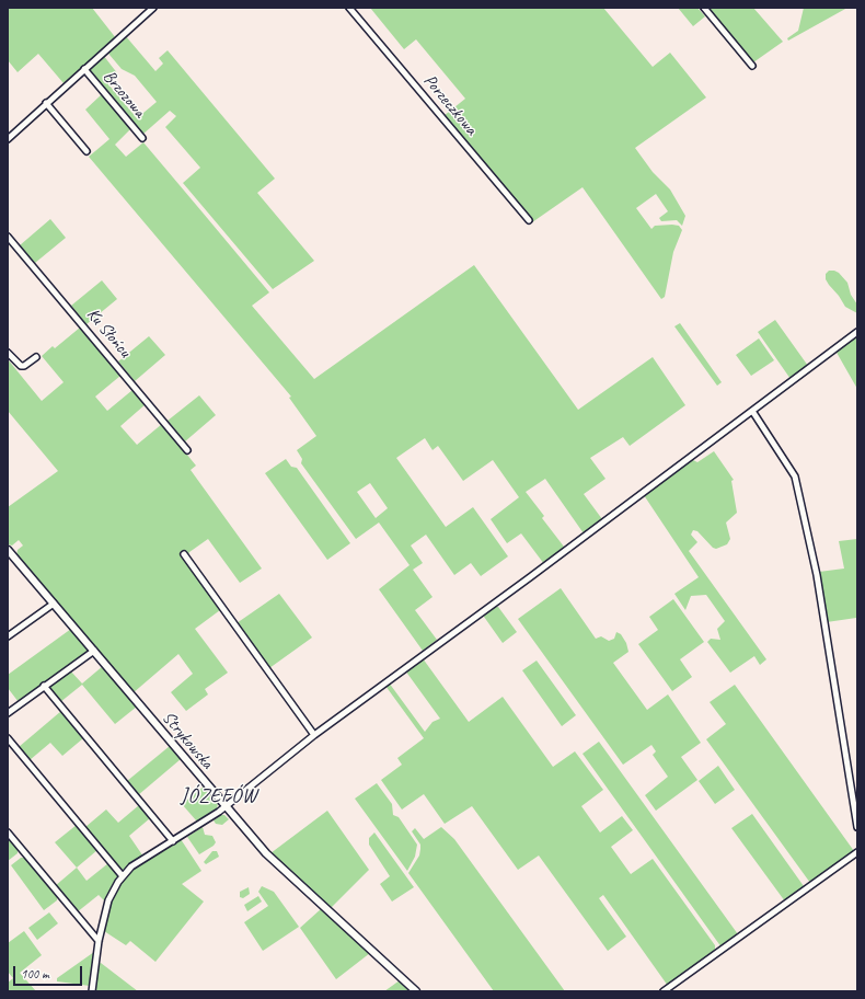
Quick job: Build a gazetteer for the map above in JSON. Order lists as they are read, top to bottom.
{
  "streets": {
    "street": [
      "Brzozowa",
      "Porzeczkowa",
      "Ku Słońcu",
      "Strykowska"
    ]
  },
  "districts": ["JÓZEFÓW"],
  "scale_bar": "100 m"
}
